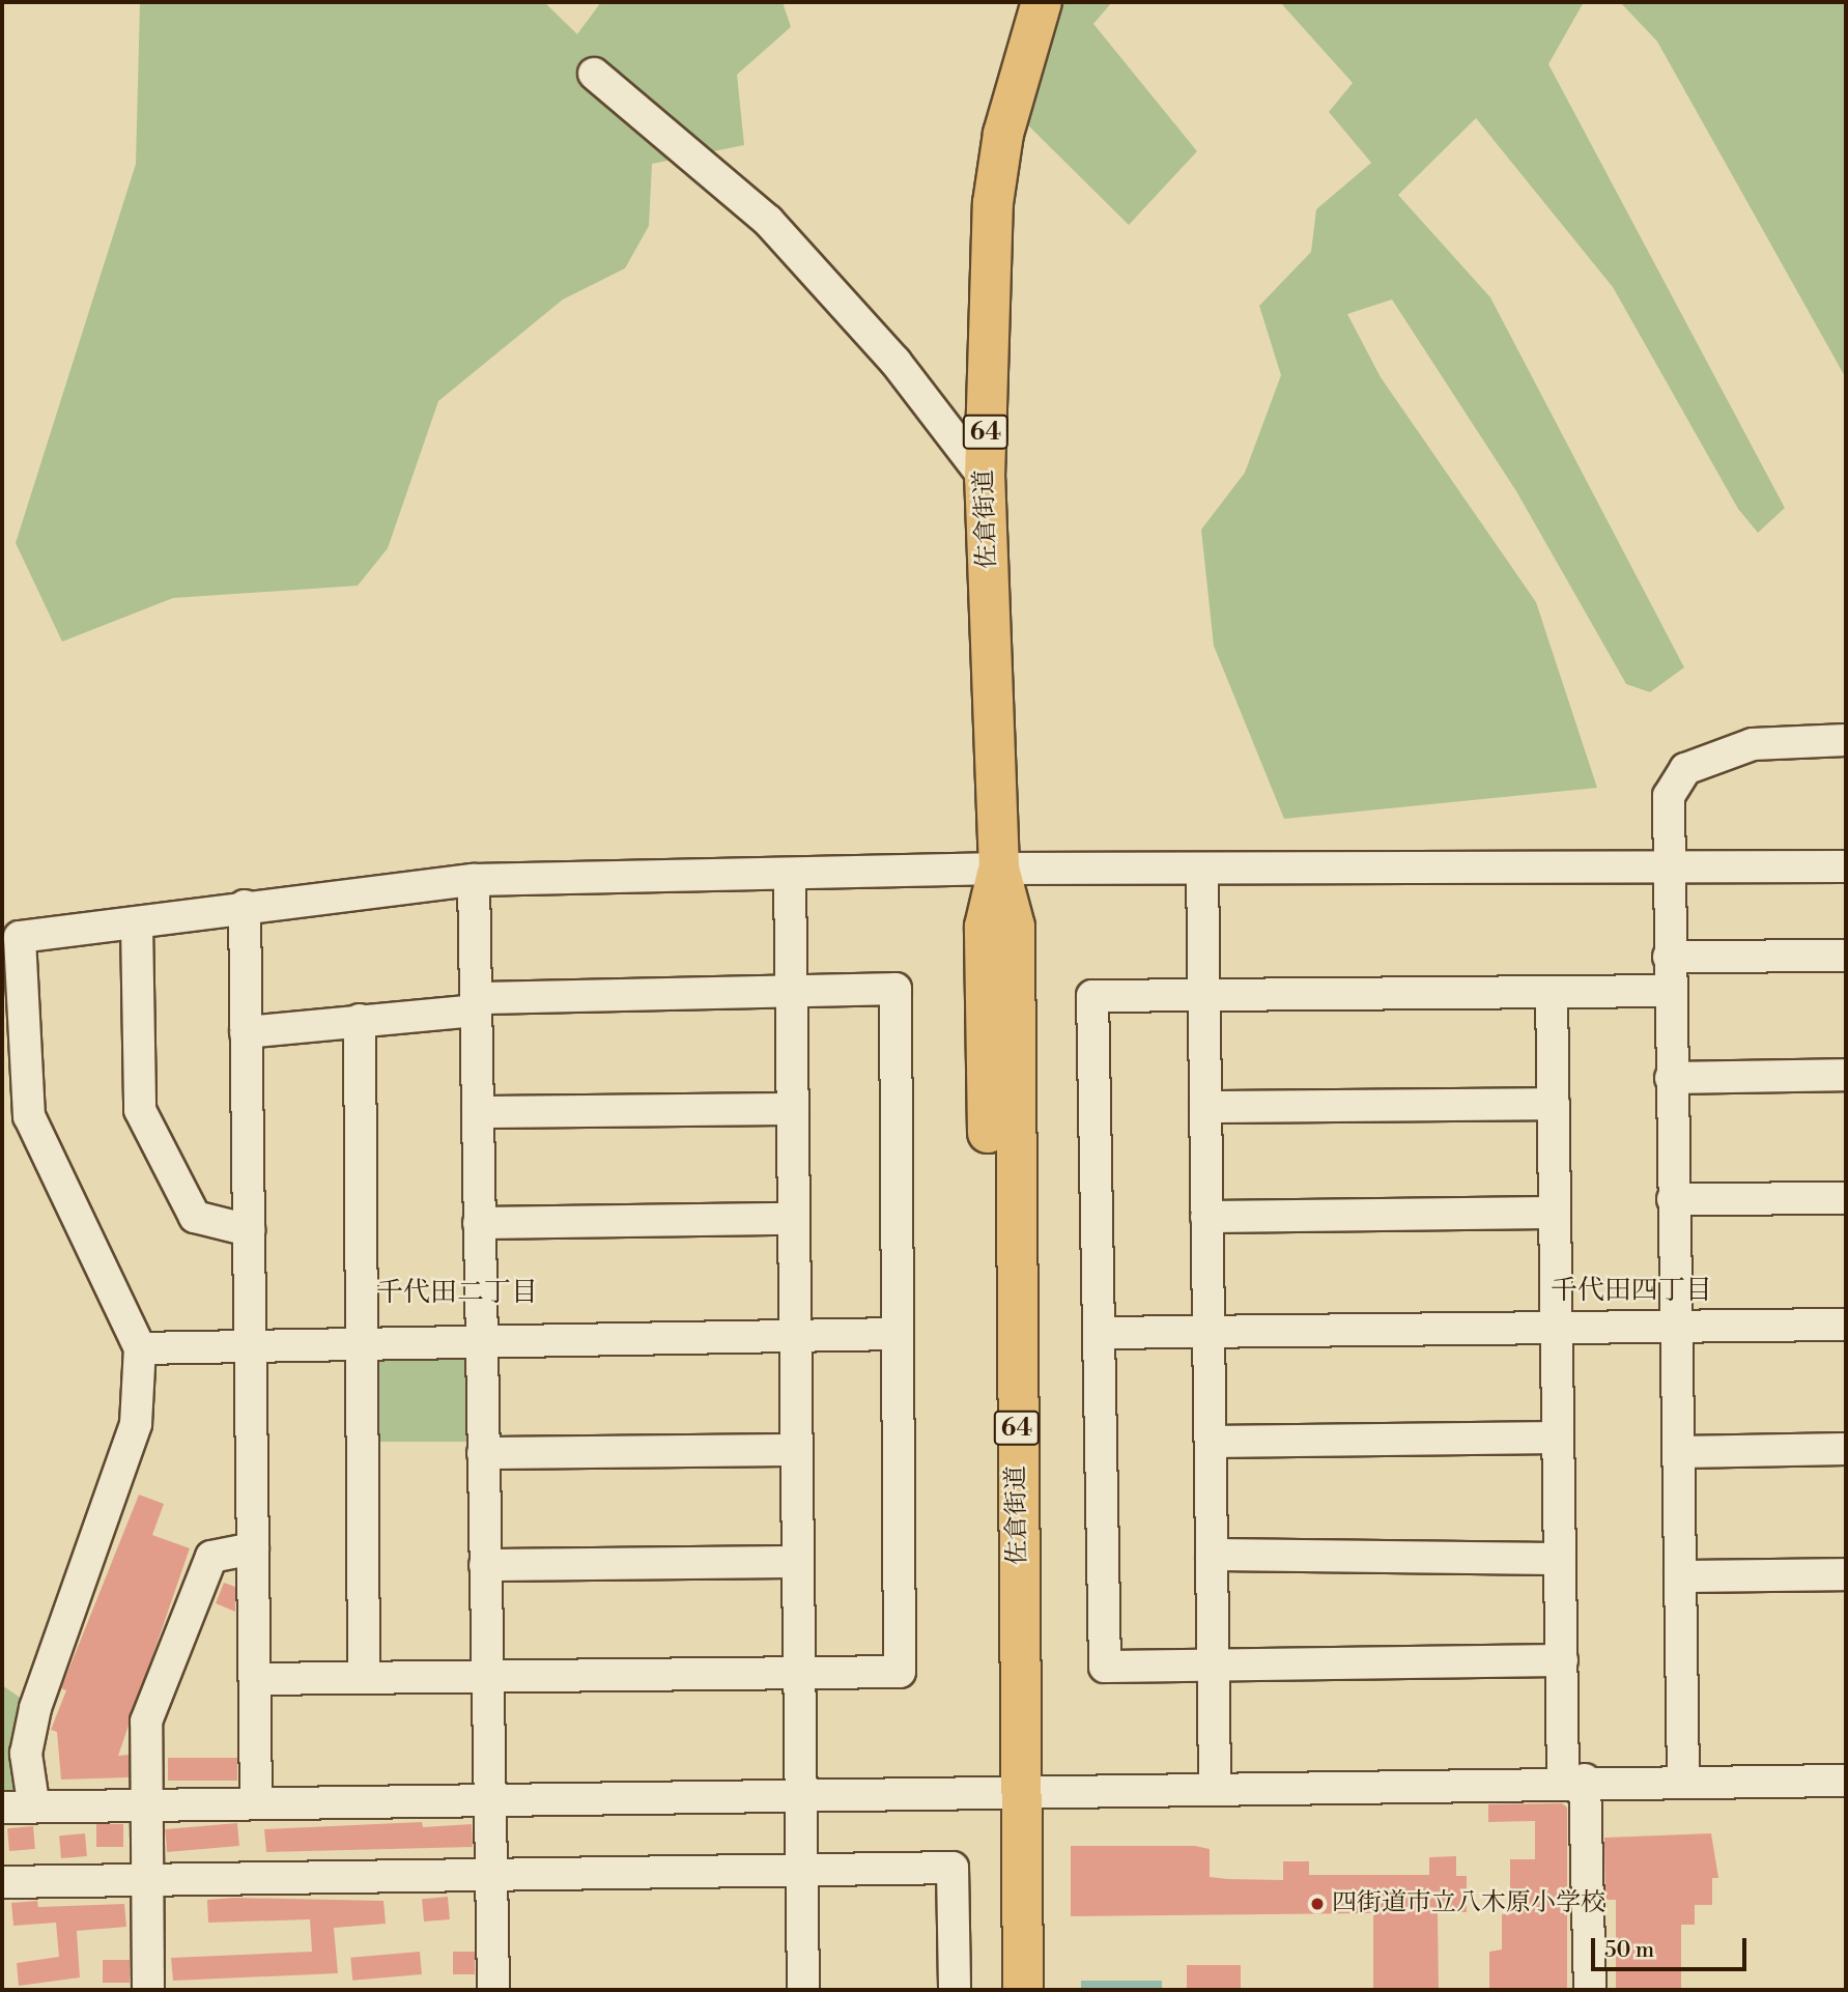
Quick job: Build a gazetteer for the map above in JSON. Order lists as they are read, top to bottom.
{
  "streets": {
    "main road": ["64", "佐倉街道"]
  },
  "districts": ["千代田四丁目", "千代田二丁目"],
  "places": ["四街道市立八木原小学校"],
  "scale_bar": "50 m"
}
